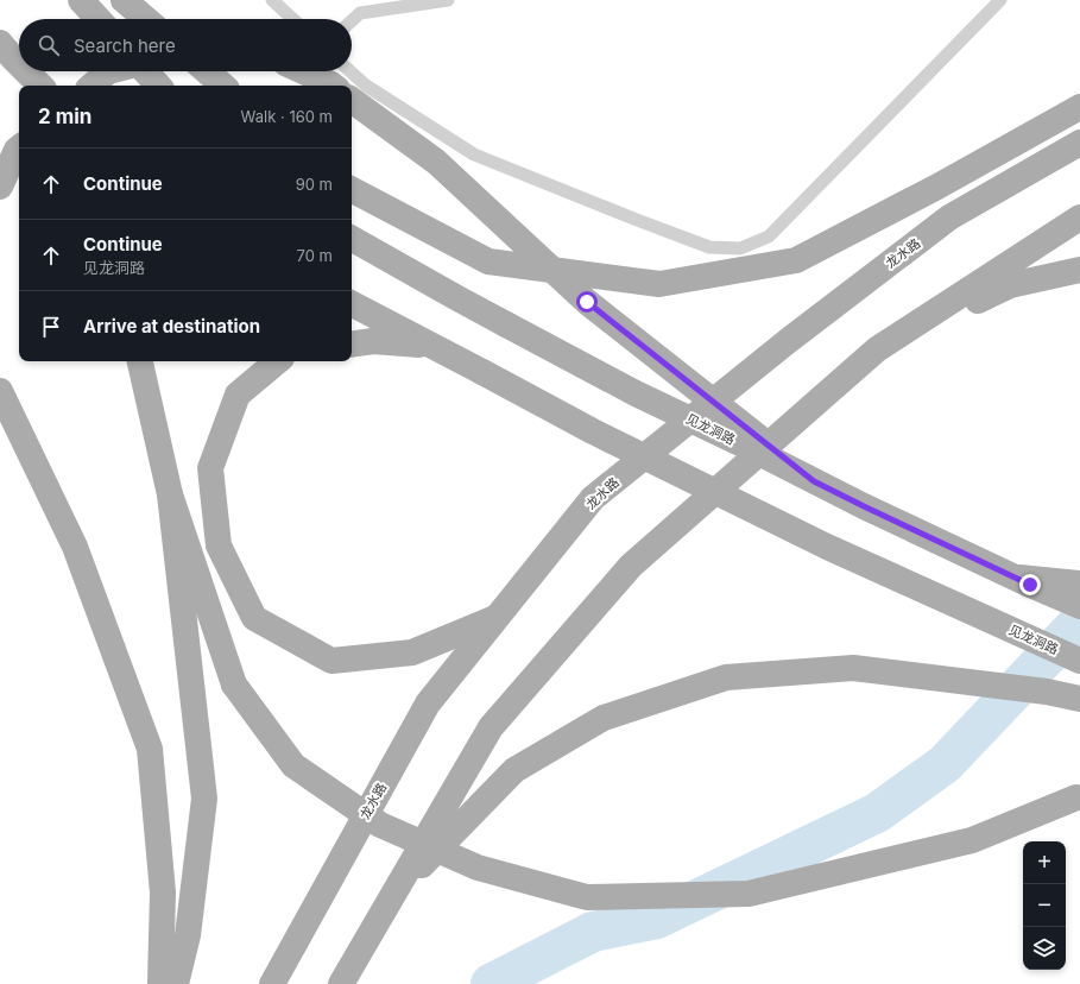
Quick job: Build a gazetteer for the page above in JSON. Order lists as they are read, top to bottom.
{
  "streets": {
    "main road": ["龙水路", "见龙洞路"]
  },
  "page": {
    "search": "Search here",
    "heading": ["2 min", "Walk · 160 m"],
    "list": [
      ["Continue", "90 m"],
      ["Continue", "见龙洞路", "70 m"],
      "Arrive at destination"
    ],
    "map_buttons": ["+", "−"]
  }
}
